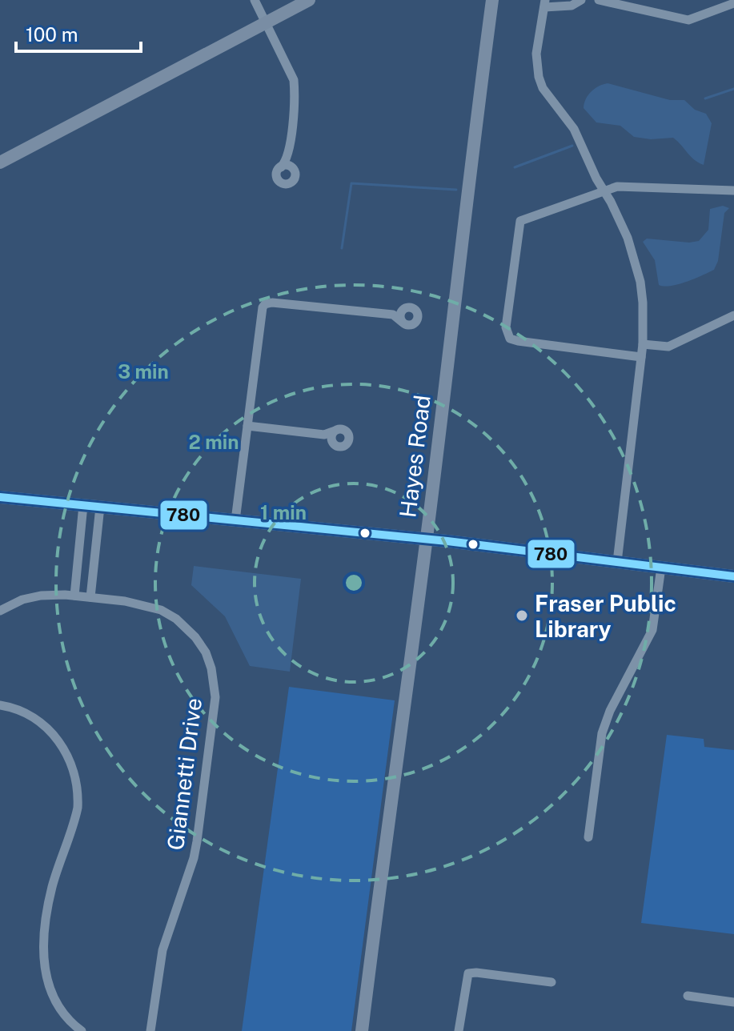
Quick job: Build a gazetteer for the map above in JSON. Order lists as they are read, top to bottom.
{
  "streets": {
    "street": ["Hayes Road", "Giannetti Drive"]
  },
  "places": ["Fraser Public Library"],
  "lines": ["transit line 780"],
  "scale_bar": "100 m",
  "rings": ["3 min", "2 min", "1 min"]
}
